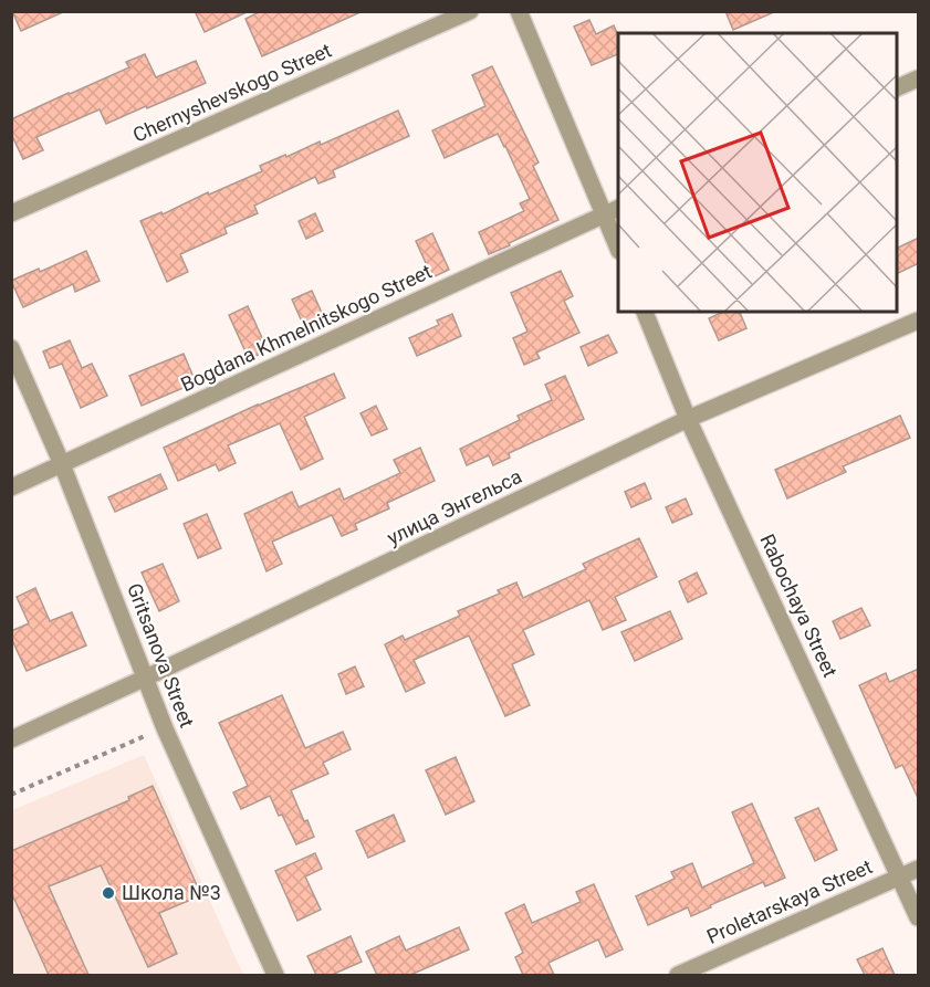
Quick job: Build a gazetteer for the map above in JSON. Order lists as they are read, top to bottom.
{
  "streets": {
    "street": [
      "Chernyshevskogo Street",
      "Bogdana Khmelnitskogo Street",
      "улица Энгельса",
      "Rabochaya Street",
      "Gritsanova Street",
      "Proletarskaya Street"
    ]
  },
  "crossings": [
    ["Bogdana Khmelnitskogo Street", "Gritsanova Street"],
    ["улица Энгельса", "Rabochaya Street"],
    ["улица Энгельса", "Gritsanova Street"],
    ["Rabochaya Street", "Proletarskaya Street"]
  ],
  "places": ["Школа №3"]
}
